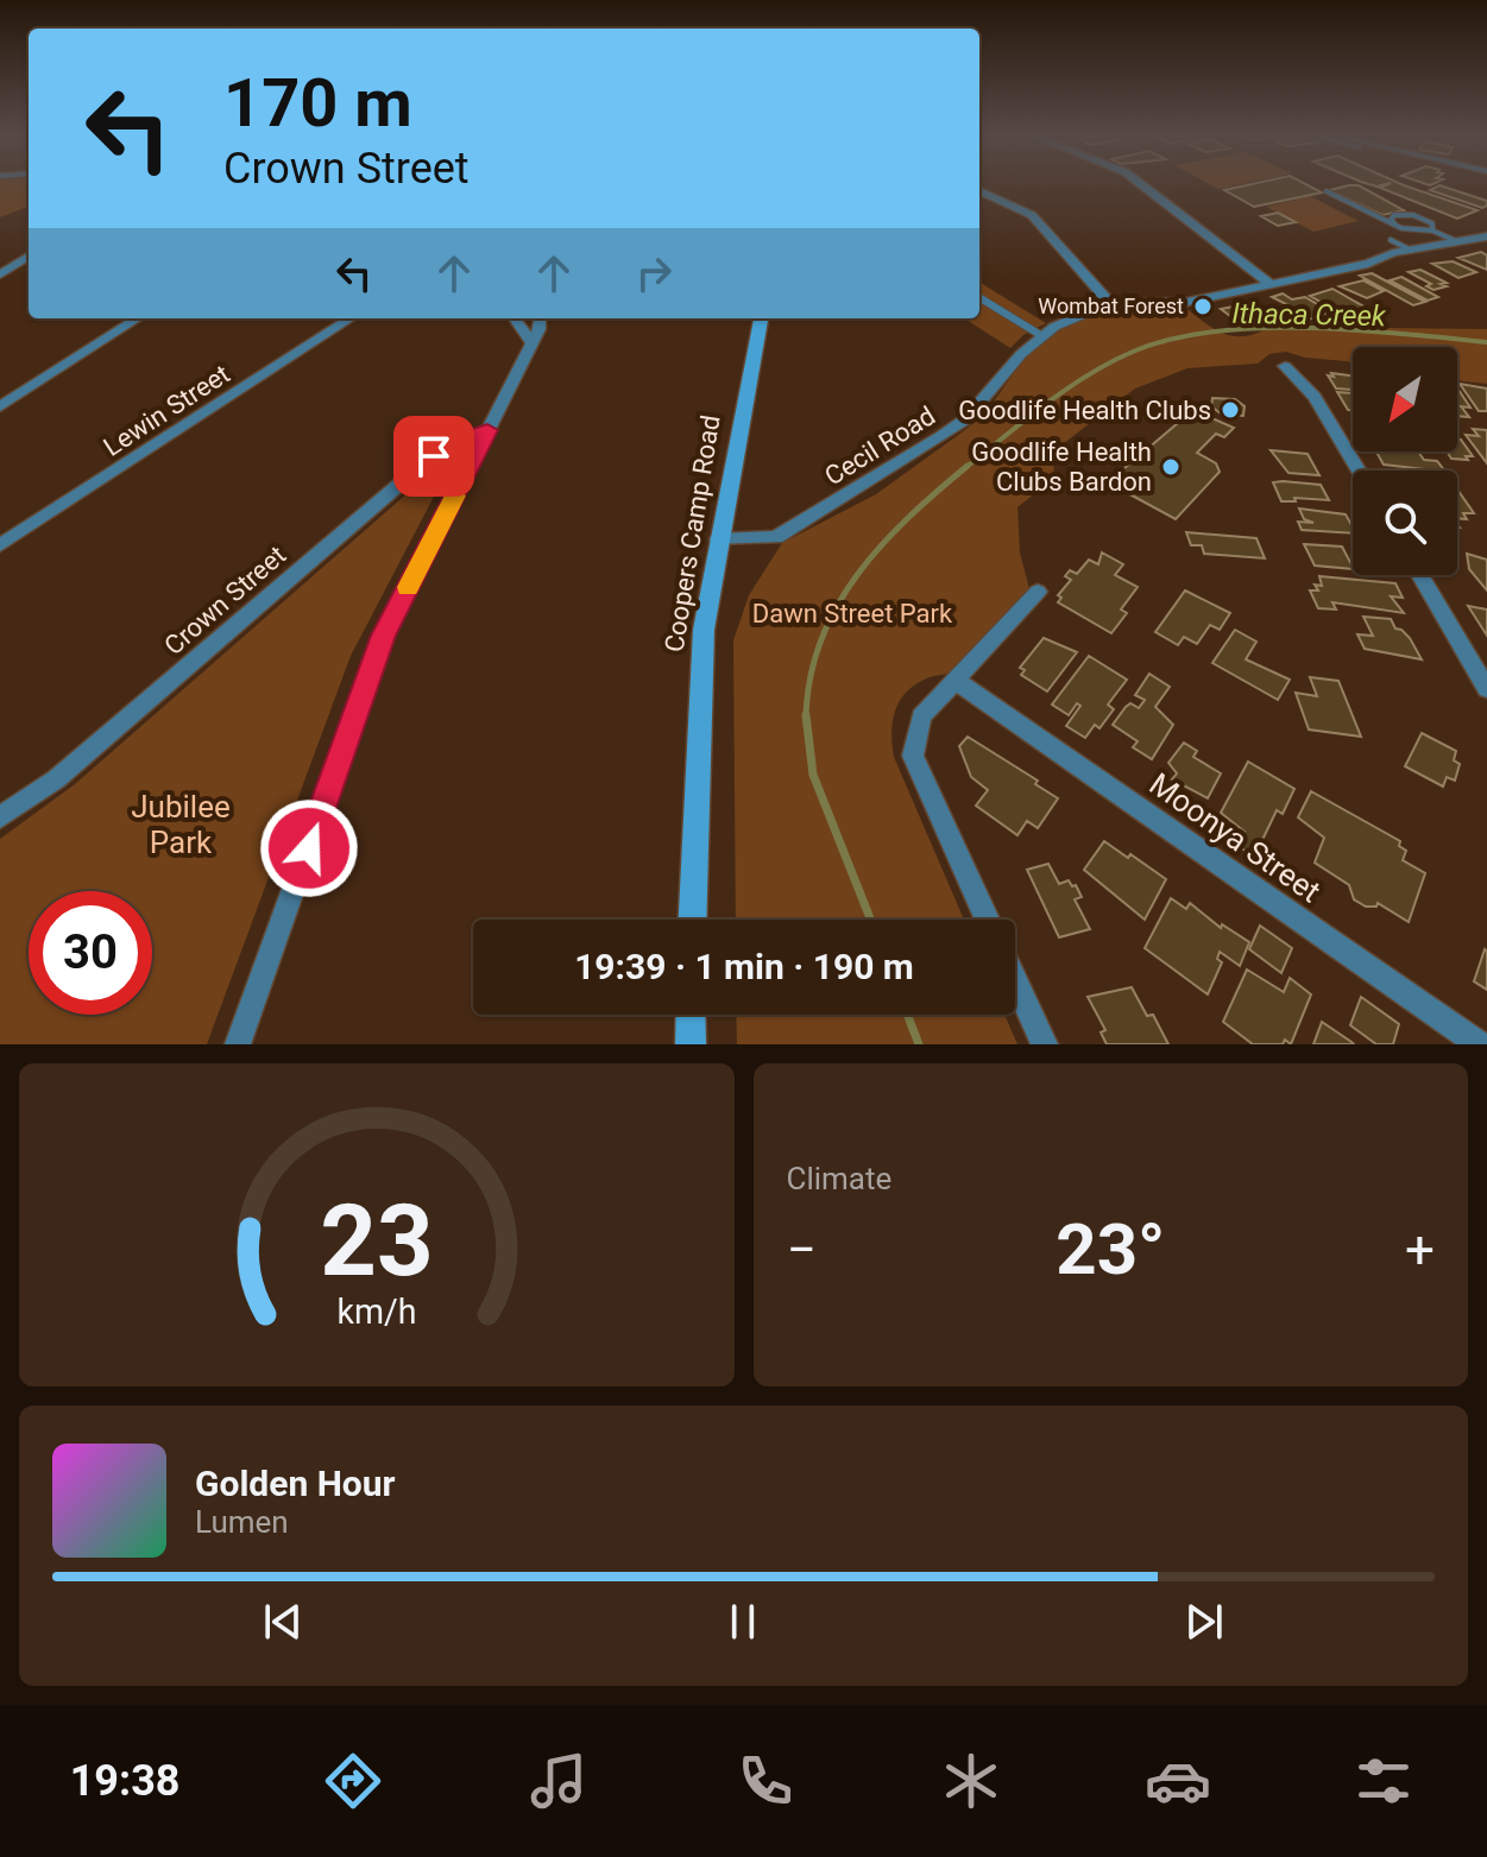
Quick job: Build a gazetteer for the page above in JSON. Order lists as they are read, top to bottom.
{
  "streets": {
    "main road": ["Coopers Camp Road"],
    "street": [
      "Lewin Street",
      "Cecil Road",
      "Crown Street",
      "Moonya Street"
    ]
  },
  "crossings": [
    ["Cecil Road", "Coopers Camp Road"]
  ],
  "water": ["Ithaca Creek"],
  "parks": ["Dawn Street Park", "Jubilee Park"],
  "places": ["Wombat Forest", "Goodlife Health Clubs", "Goodlife Health Clubs Bardon"],
  "north": "bottom left",
  "page": {
    "turn": ["170 m", "Crown Street"],
    "limit": "30",
    "trip": "19:39 · 1 min · 190 m",
    "tile": "Climate",
    "heat": ["−", "23°", "+"],
    "song": ["Golden Hour", "Lumen"],
    "tabs": "19:38",
    "gauge": ["23", "km/h"]
  }
}
